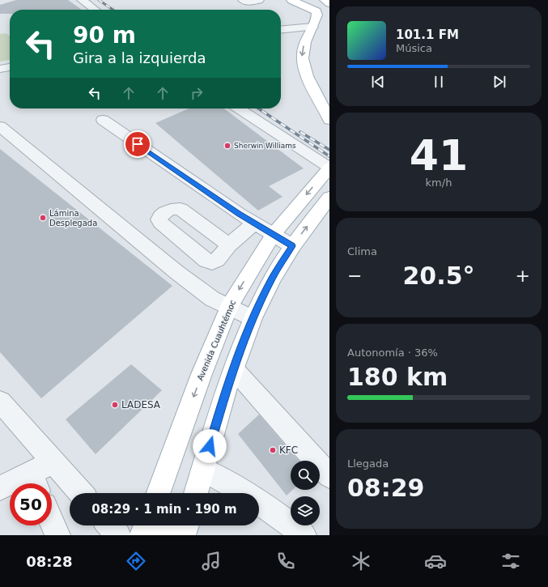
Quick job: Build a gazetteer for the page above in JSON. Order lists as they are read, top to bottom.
{
  "streets": {
    "main road": ["Avenida Cuauhtémoc"]
  },
  "places": [
    "Sherwin Williams",
    "Lámina Desplegada",
    "LADESA",
    "KFC"
  ],
  "page": {
    "turn": ["90 m", "Gira a la izquierda"],
    "song": ["101.1 FM", "Música"],
    "tile": [
      ["41", "km/h"],
      "Clima",
      ["Autonomía · 36%", "180 km"],
      ["Llegada", "08:29"]
    ],
    "heat": ["−", "20.5°", "+"],
    "limit": "50",
    "trip": "08:29 · 1 min · 190 m",
    "tabs": "08:28"
  }
}
